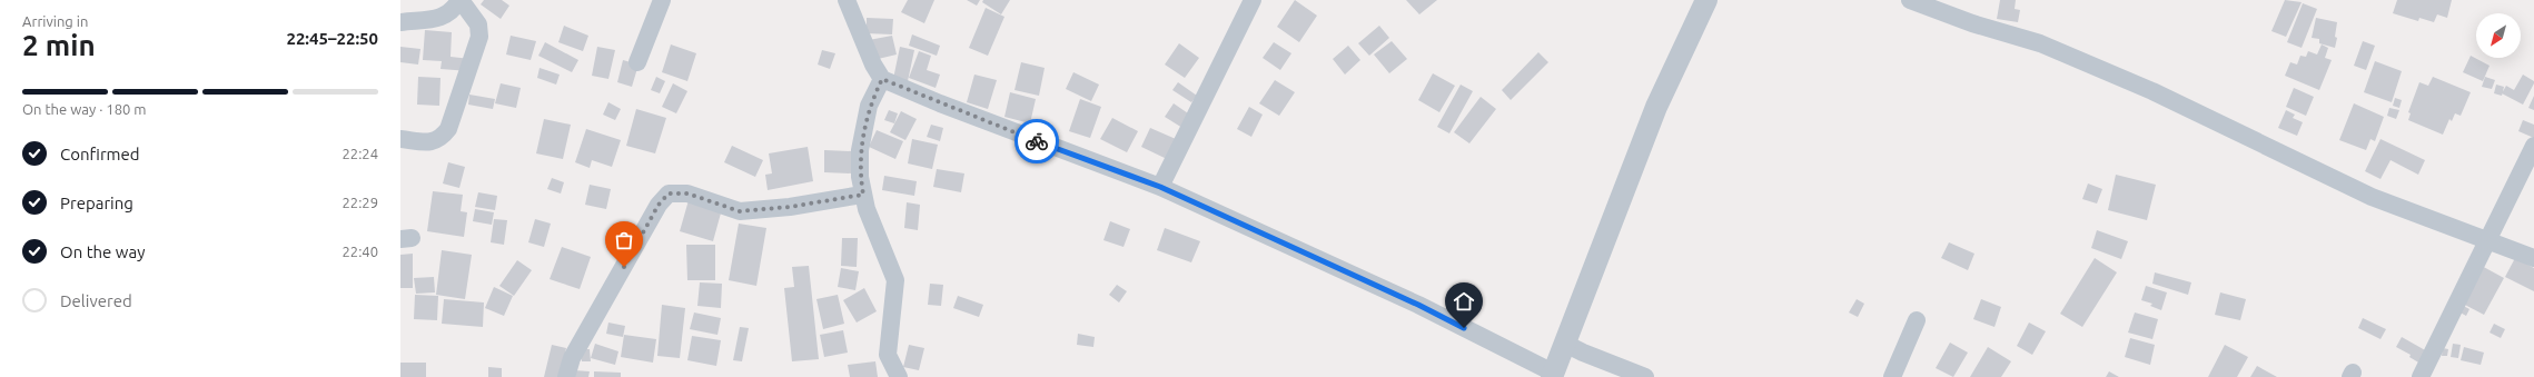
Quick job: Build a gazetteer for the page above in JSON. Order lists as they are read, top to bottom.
{
  "north": "bottom left",
  "page": {
    "heading": ["2 min", "Arriving in", "22:45–22:50"],
    "bar": "On the way · 180 m",
    "list": [
      ["Confirmed", "22:24"],
      ["Preparing", "22:29"],
      ["On the way", "22:40"],
      "Delivered"
    ]
  }
}
